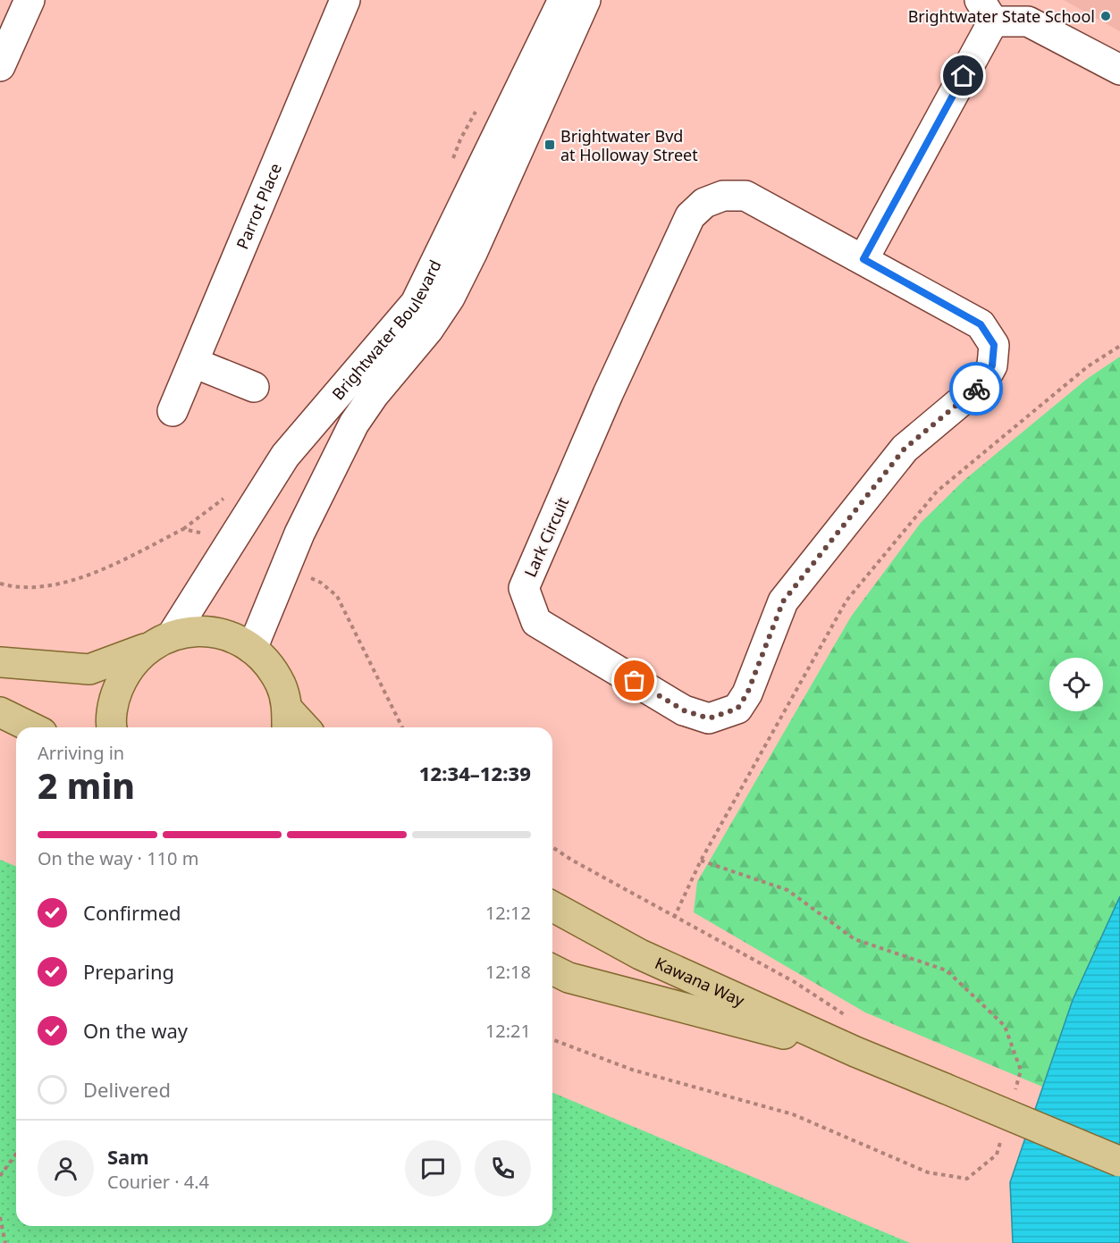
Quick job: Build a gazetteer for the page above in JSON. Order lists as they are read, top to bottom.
{
  "streets": {
    "main road": ["Kawana Way"],
    "street": ["Parrot Place", "Brightwater Boulevard", "Lark Circuit"]
  },
  "places": {
    "other": ["Brightwater State School"],
    "transit": ["Brightwater Bvd at Holloway Street"]
  },
  "page": {
    "heading": ["2 min", "Arriving in", "12:34–12:39"],
    "panel": ["Sam", "Courier · 4.4"],
    "bar": "On the way · 110 m",
    "list": [
      ["Confirmed", "12:12"],
      ["Preparing", "12:18"],
      ["On the way", "12:21"],
      "Delivered"
    ]
  }
}
